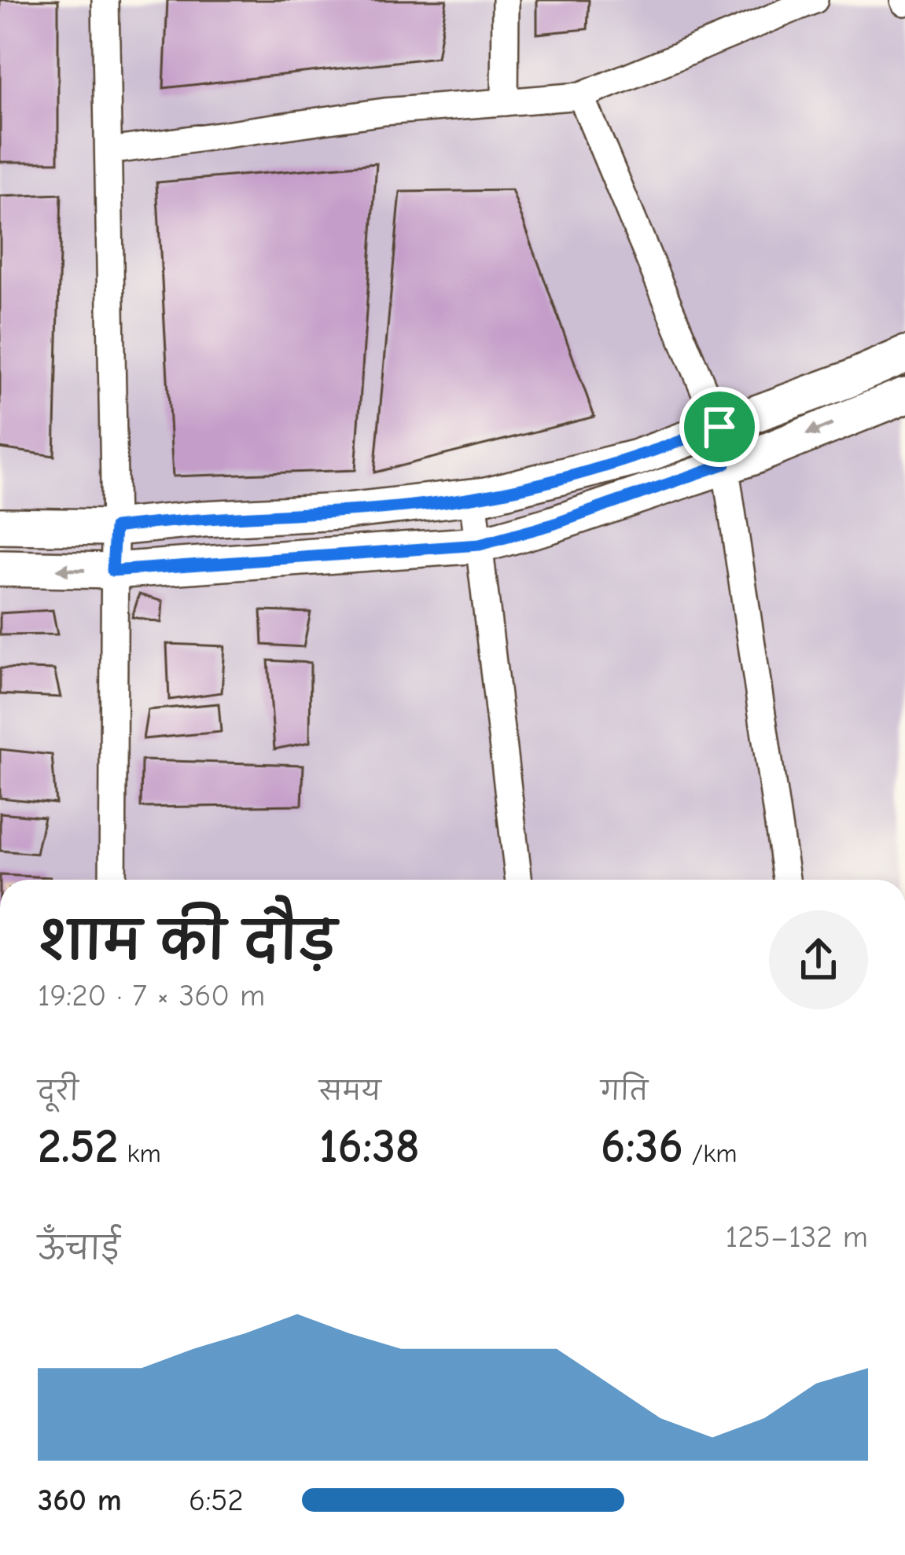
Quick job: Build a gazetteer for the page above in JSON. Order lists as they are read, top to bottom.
{
  "page": {
    "heading": ["शाम की दौड़", "19:20 · 7 × 360 m"],
    "stats": [
      ["दूरी", "2.52 km"],
      ["समय", "16:38"],
      ["गति", "6:36 /km"]
    ],
    "chart": ["ऊँचाई", "125–132 m"],
    "list": [
      {
        "name": "360 m",
        "note": "6:52"
      }
    ]
  }
}
